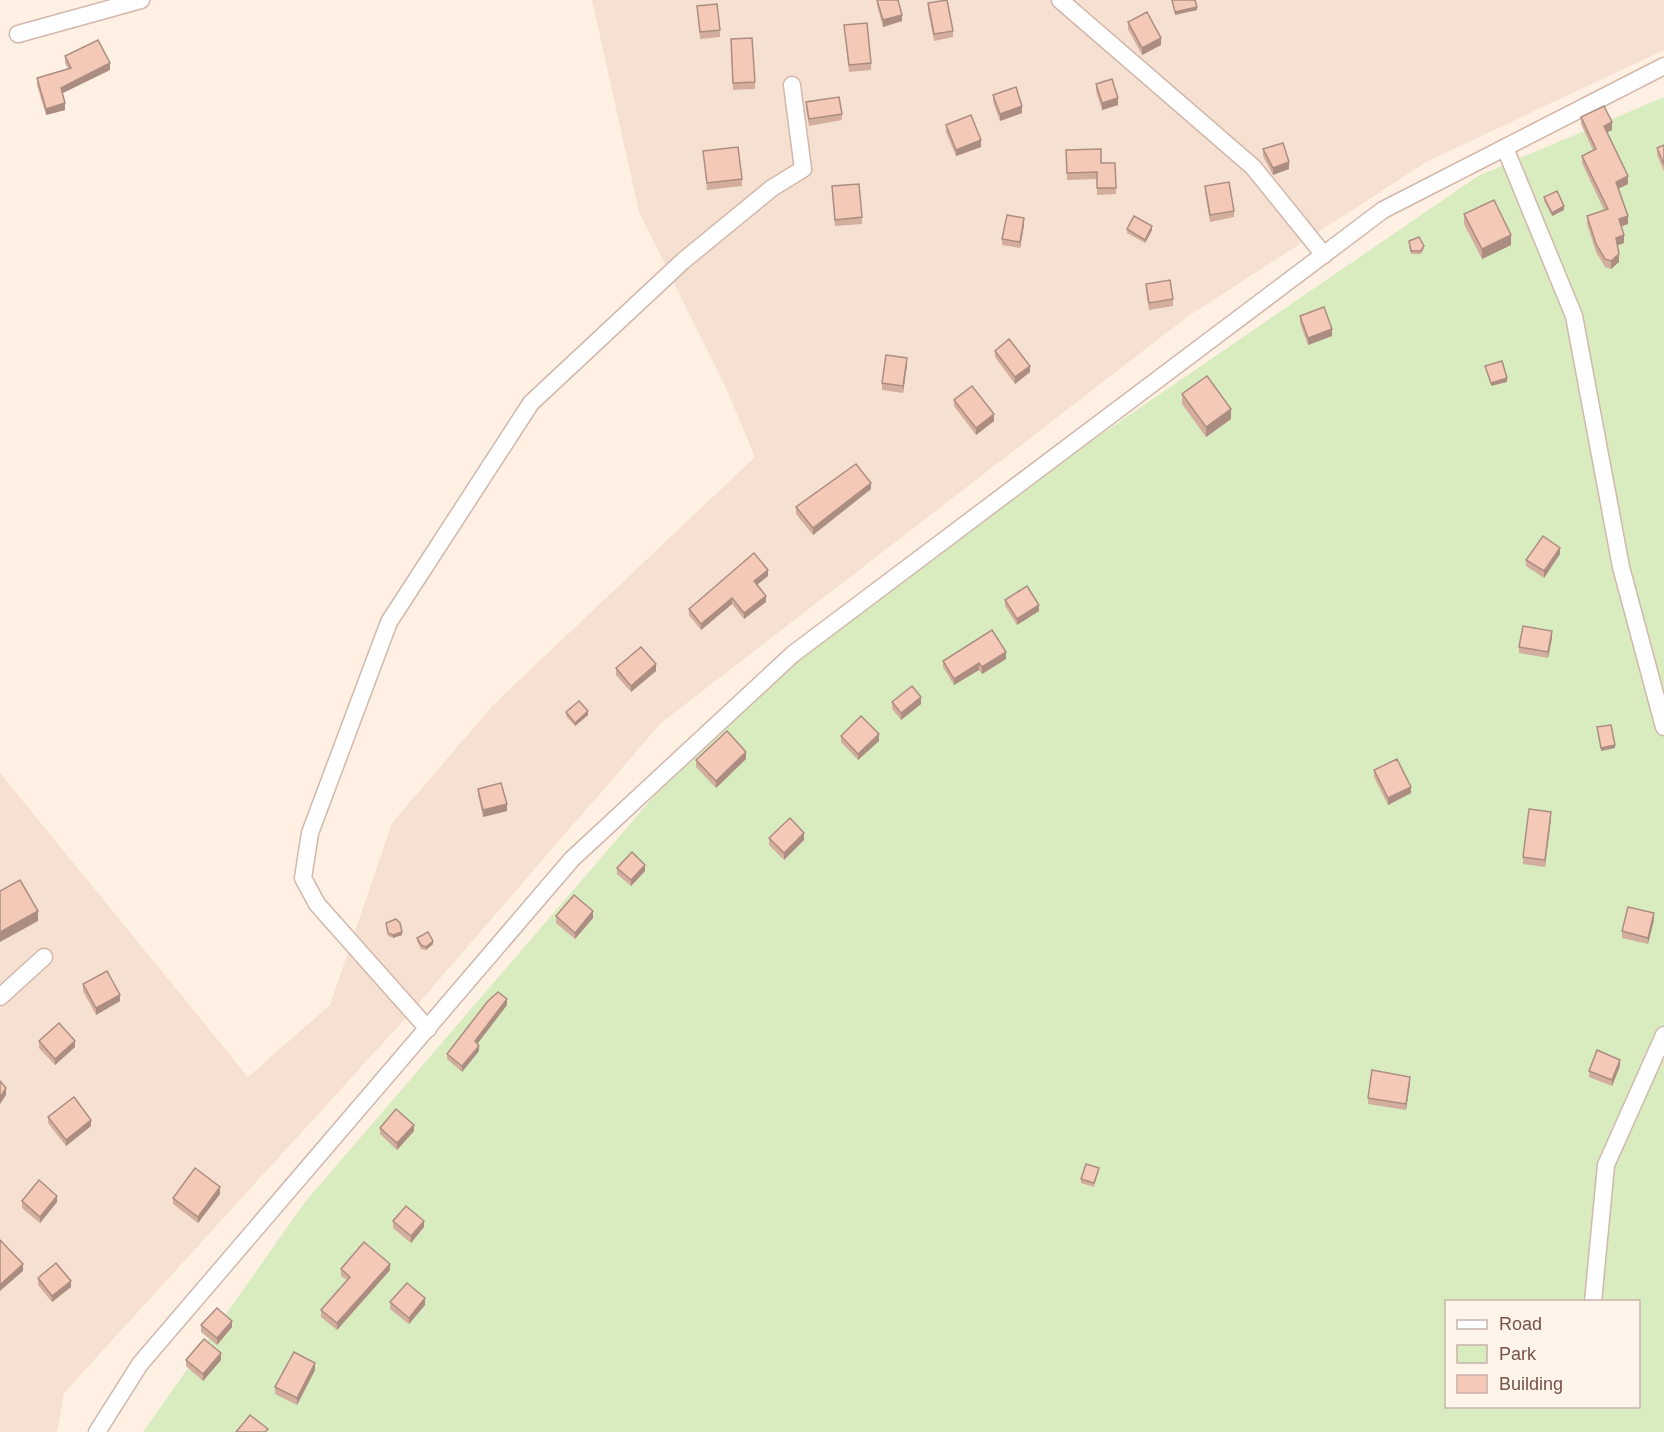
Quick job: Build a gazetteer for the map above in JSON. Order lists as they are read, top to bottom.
{
  "legend": ["Road", "Park", "Building"]
}
